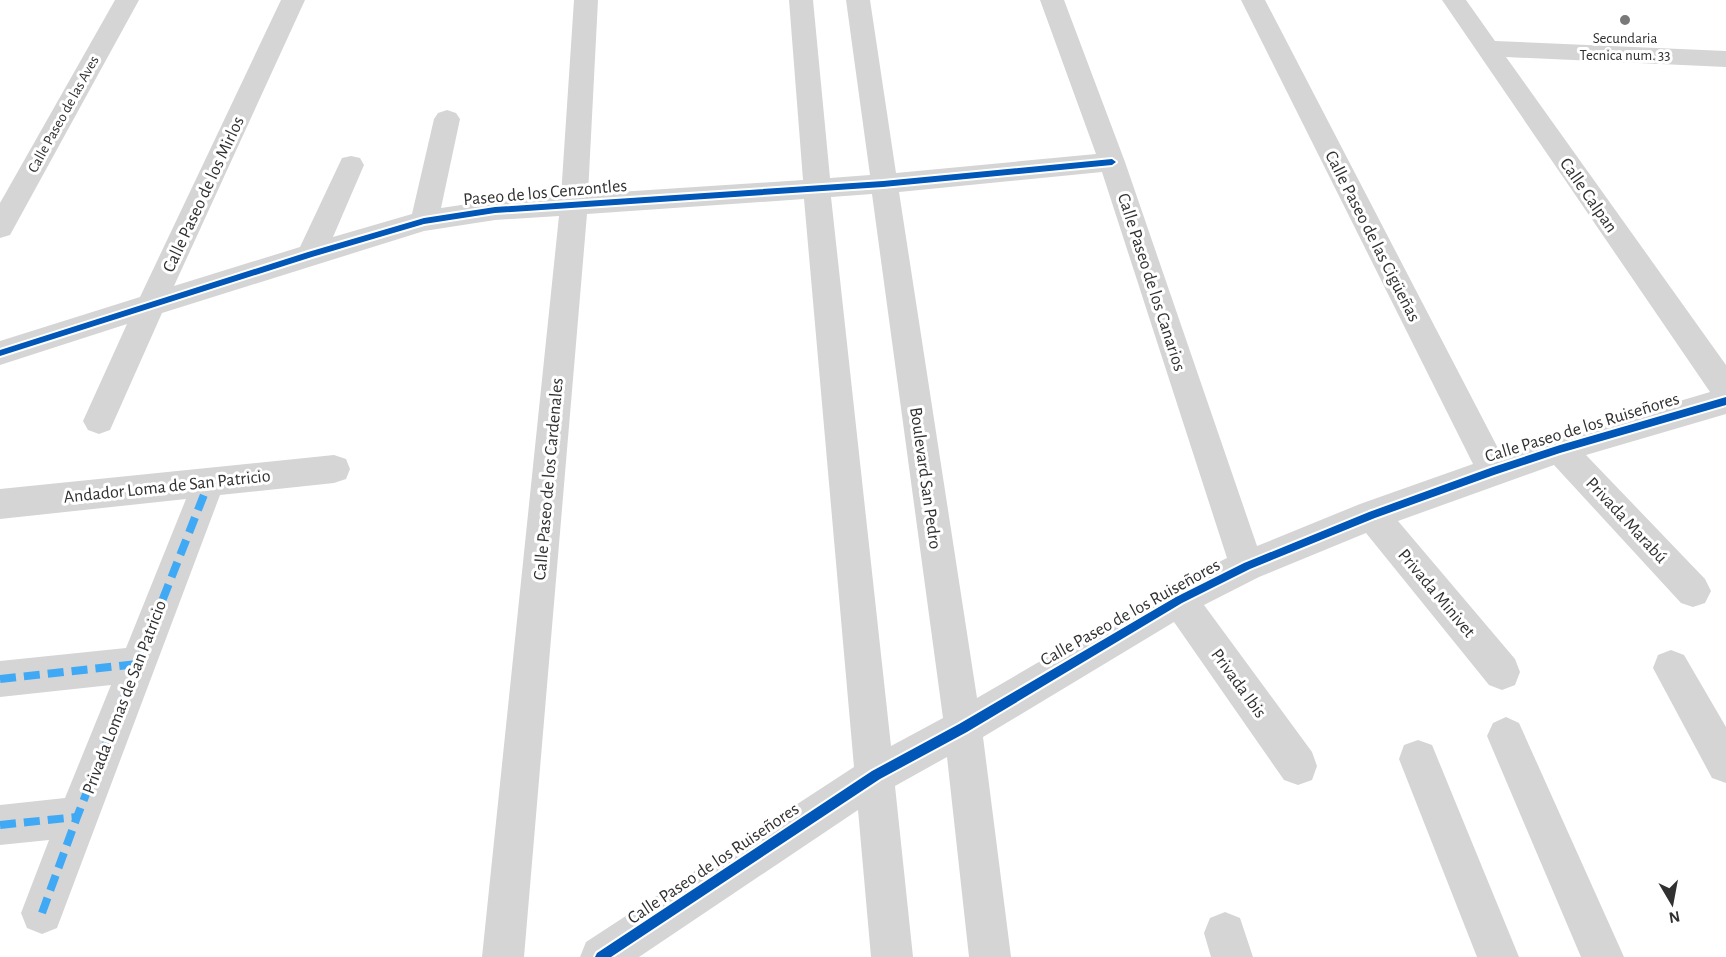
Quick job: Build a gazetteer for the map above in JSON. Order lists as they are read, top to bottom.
{
  "streets": {
    "street": [
      "Calle Paseo de las Aves",
      "Paseo de los Cenzontles",
      "Calle Paseo de los Mirlos",
      "Calle Calpan",
      "Calle Paseo de las Cigüeñas",
      "Calle Paseo de los Canarios",
      "Calle Paseo de los Ruiseñores",
      "Boulevard San Pedro",
      "Calle Paseo de los Cardenales",
      "Andador Loma de San Patricio",
      "Privada Marabú",
      "Privada Minivet",
      "Privada Ibis",
      "Privada Lomas de San Patricio"
    ]
  },
  "crossings": [
    ["Paseo de los Cenzontles", "Calle Paseo de los Mirlos"],
    ["Paseo de los Cenzontles", "Calle Paseo de los Canarios"],
    ["Paseo de los Cenzontles", "Boulevard San Pedro"],
    ["Paseo de los Cenzontles", "Calle Paseo de los Cardenales"],
    ["Calle Paseo de las Cigüeñas", "Calle Paseo de los Ruiseñores"],
    ["Calle Paseo de los Canarios", "Calle Paseo de los Ruiseñores"],
    ["Calle Paseo de los Ruiseñores", "Boulevard San Pedro"],
    ["Calle Paseo de los Ruiseñores", "Privada Marabú"],
    ["Calle Paseo de los Ruiseñores", "Privada Minivet"],
    ["Calle Paseo de los Ruiseñores", "Privada Ibis"],
    ["Andador Loma de San Patricio", "Privada Lomas de San Patricio"]
  ],
  "places": ["Secundaria Tecnica num. 33"],
  "north": "bottom"
}
